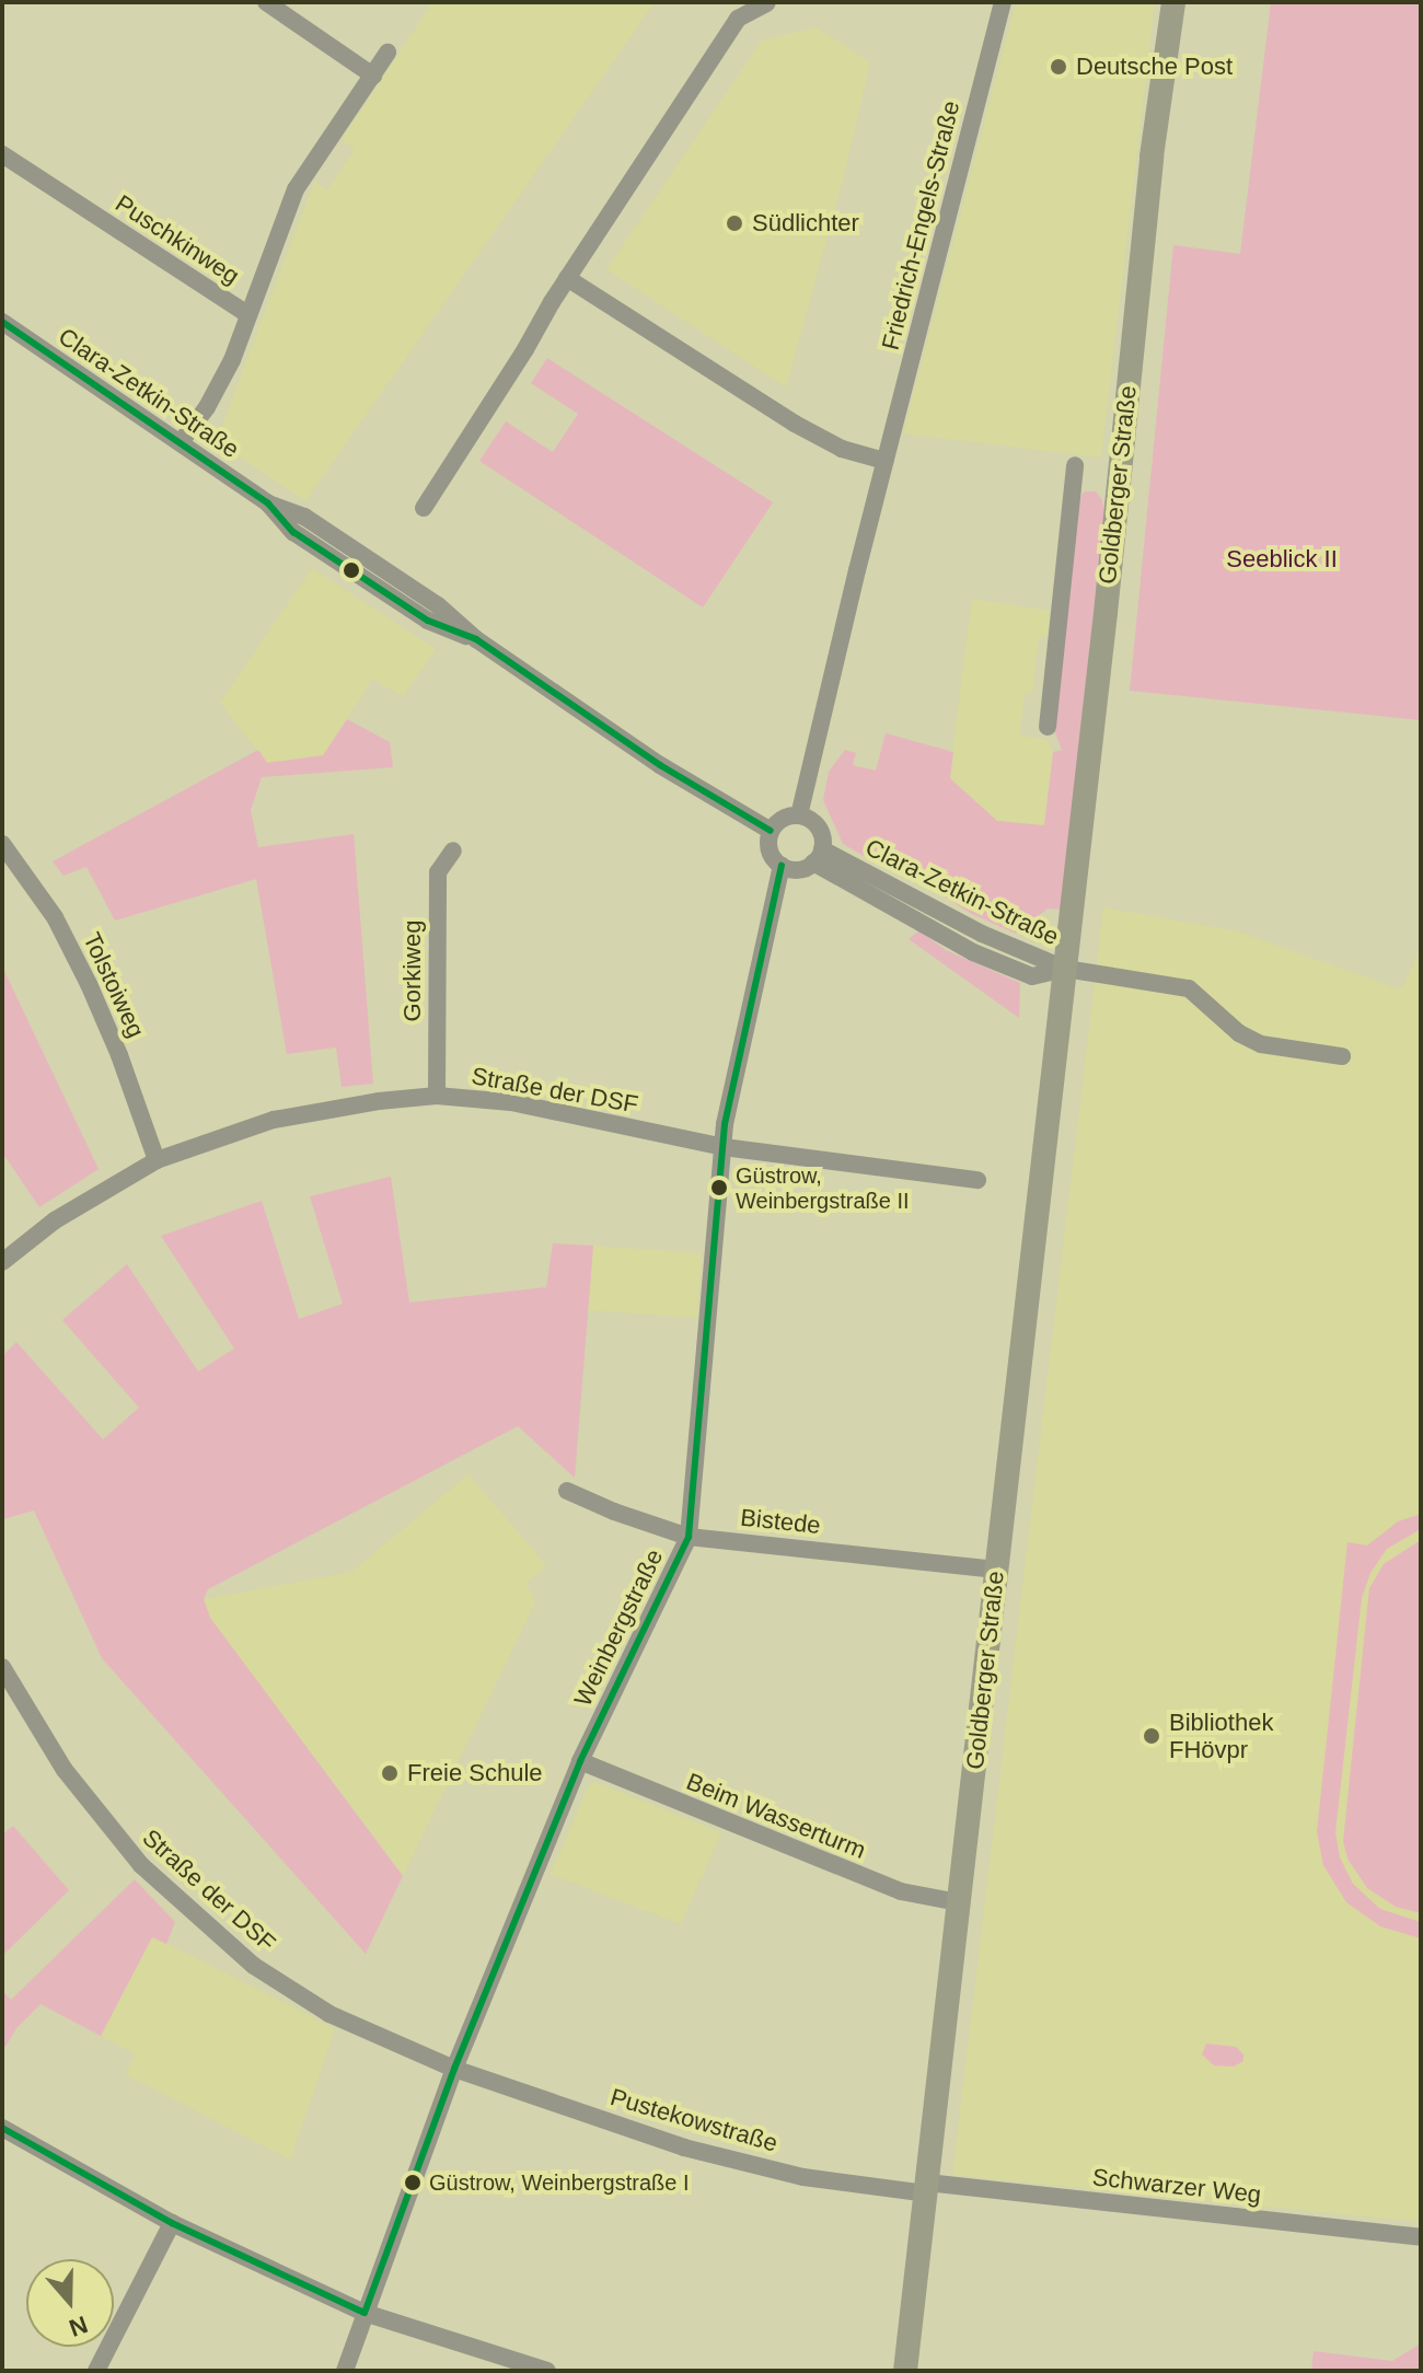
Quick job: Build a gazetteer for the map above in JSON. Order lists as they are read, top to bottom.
{
  "streets": {
    "main road": ["Goldberger Straße"],
    "street": [
      "Friedrich-Engels-Straße",
      "Puschkinweg",
      "Clara-Zetkin-Straße",
      "Gorkiweg",
      "Tolstoiweg",
      "Straße der DSF",
      "Bistede",
      "Weinbergstraße",
      "Beim Wasserturm",
      "Pustekowstraße",
      "Schwarzer Weg"
    ]
  },
  "crossings": [
    ["Friedrich-Engels-Straße", "Clara-Zetkin-Straße"],
    ["Friedrich-Engels-Straße", "Weinbergstraße"],
    ["Puschkinweg", "Clara-Zetkin-Straße"],
    ["Clara-Zetkin-Straße", "Goldberger Straße"],
    ["Clara-Zetkin-Straße", "Weinbergstraße"],
    ["Goldberger Straße", "Bistede"],
    ["Goldberger Straße", "Beim Wasserturm"],
    ["Goldberger Straße", "Pustekowstraße"],
    ["Goldberger Straße", "Schwarzer Weg"],
    ["Gorkiweg", "Straße der DSF"],
    ["Tolstoiweg", "Straße der DSF"],
    ["Straße der DSF", "Weinbergstraße"],
    ["Straße der DSF", "Pustekowstraße"],
    ["Bistede", "Weinbergstraße"],
    ["Weinbergstraße", "Beim Wasserturm"],
    ["Weinbergstraße", "Pustekowstraße"],
    ["Pustekowstraße", "Schwarzer Weg"]
  ],
  "parks": ["Seeblick II"],
  "places": [
    "Deutsche Post",
    "Südlichter",
    "Güstrow, Weinbergstraße II",
    "Bibliothek FHövpr",
    "Freie Schule",
    "Güstrow, Weinbergstraße I"
  ],
  "north": "bottom"
}
